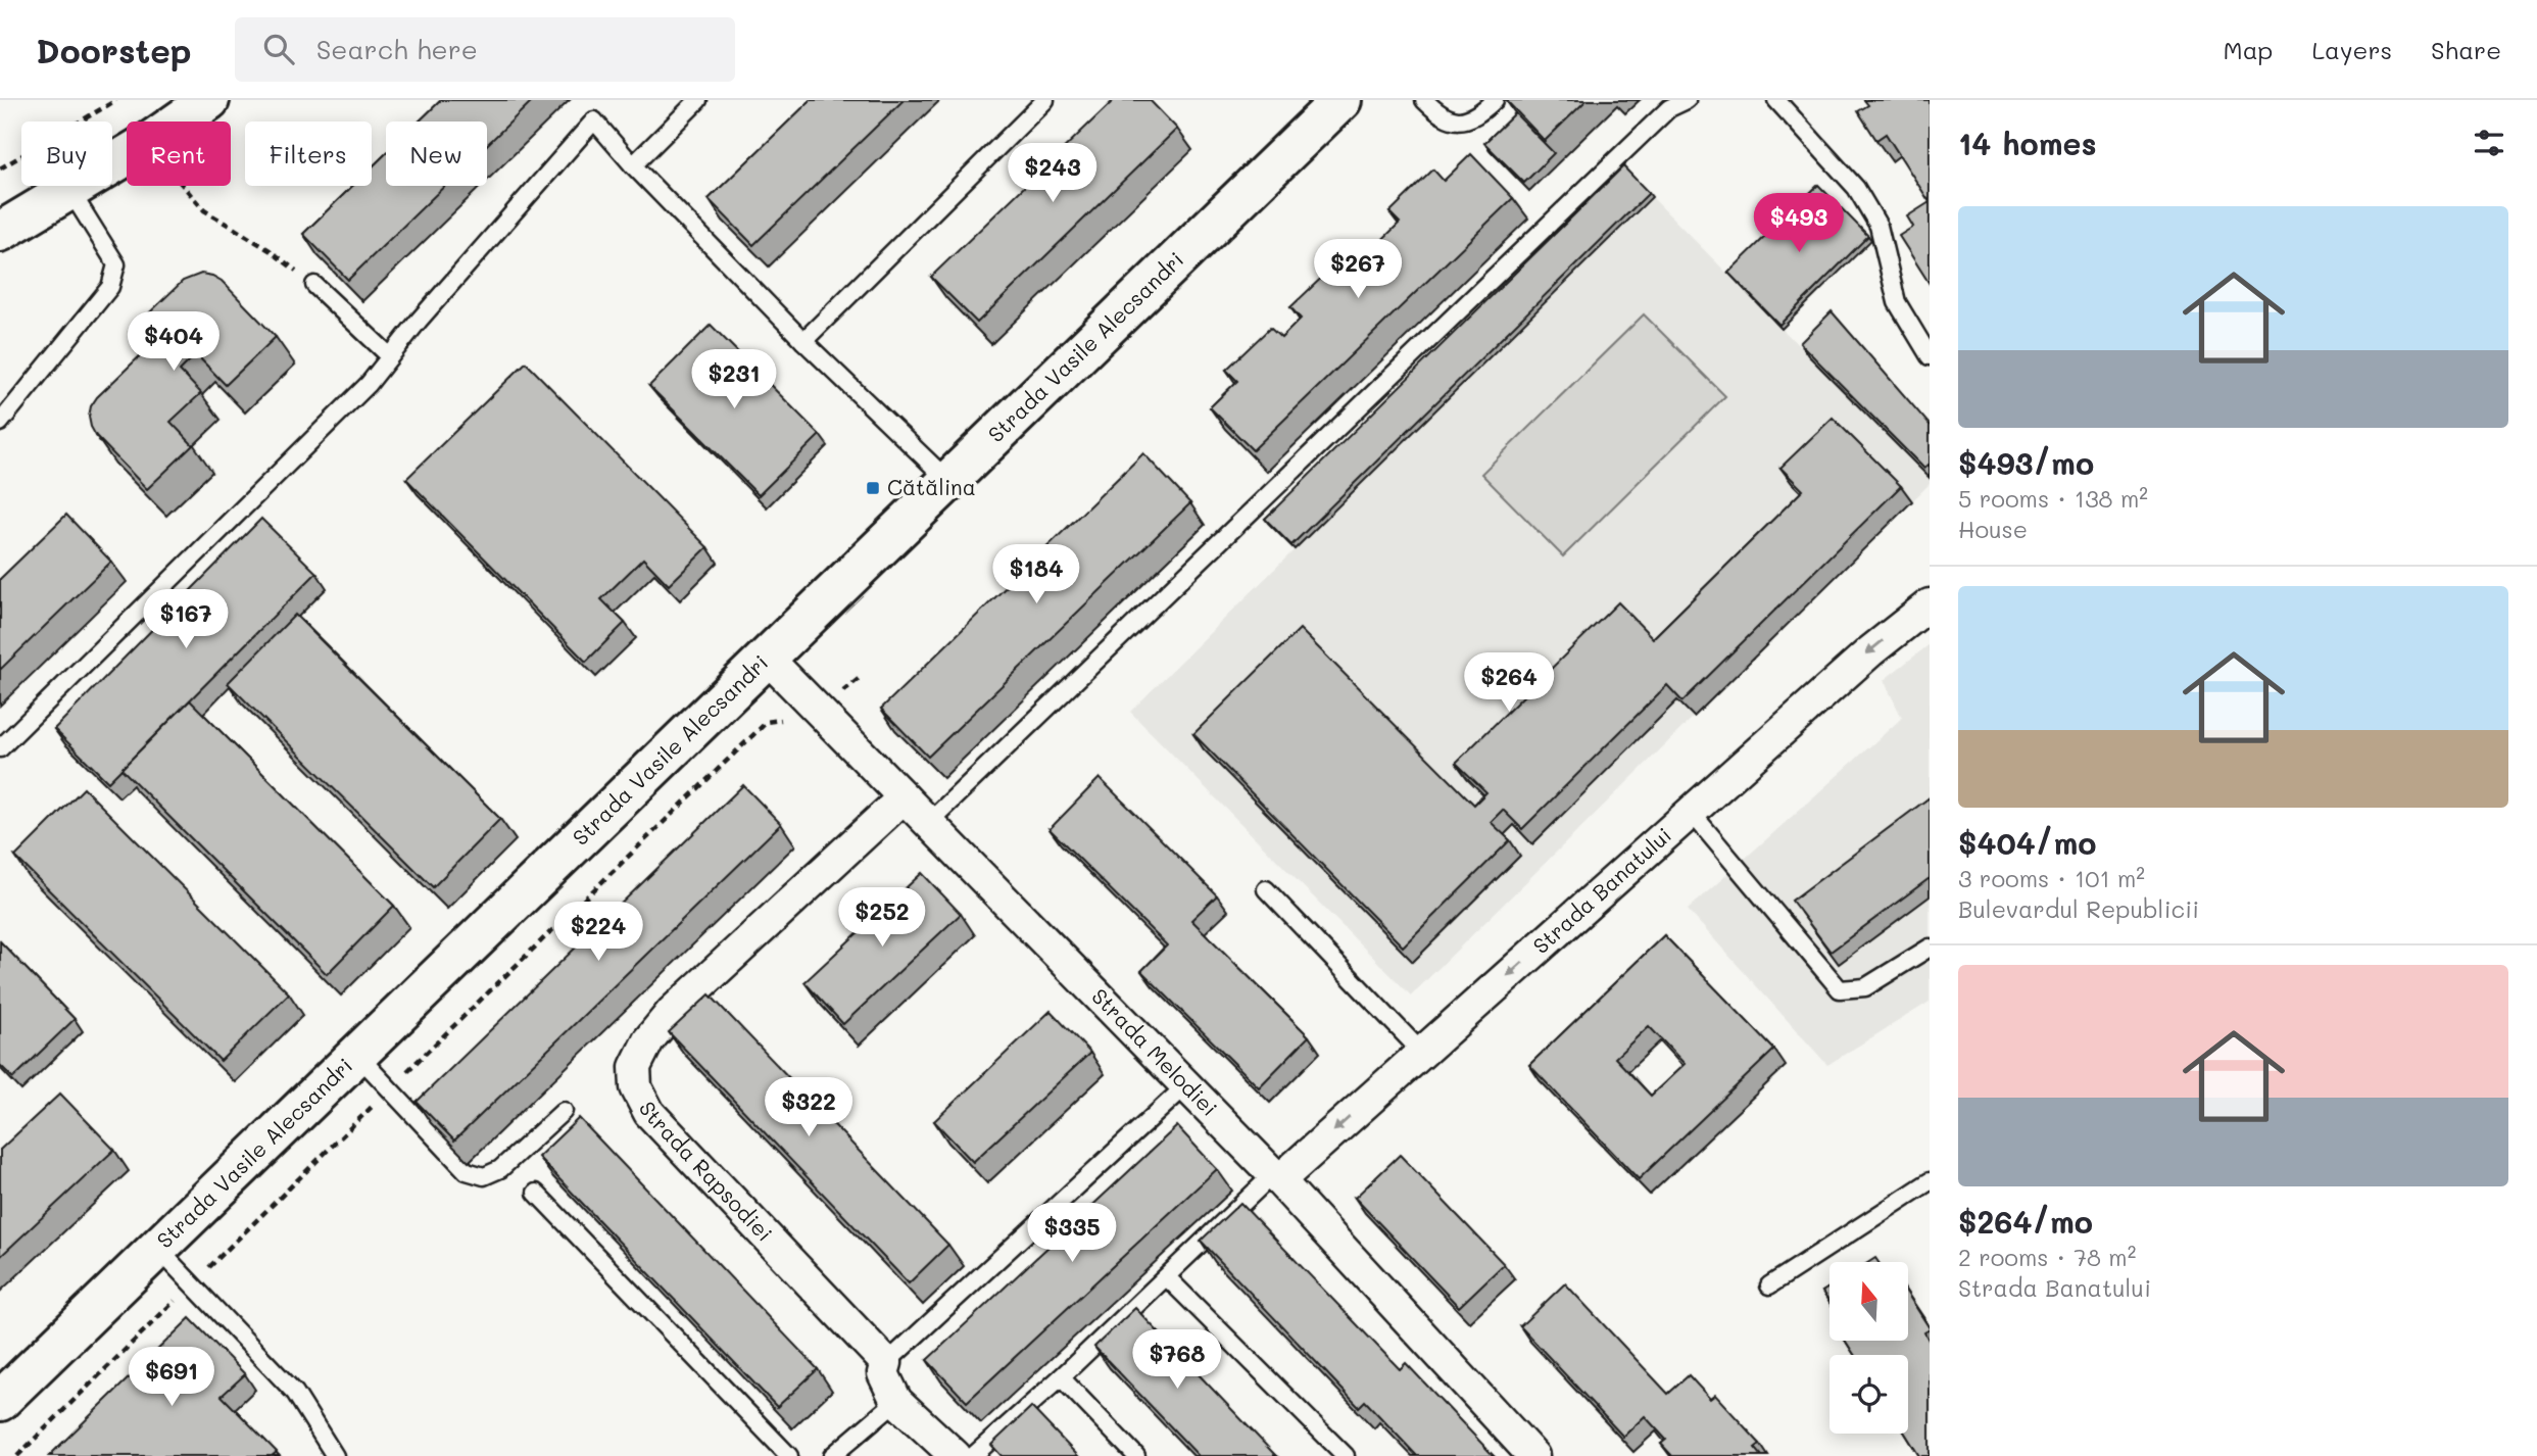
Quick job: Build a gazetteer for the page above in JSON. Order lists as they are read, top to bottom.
{
  "streets": {
    "street": [
      "Strada Vasile Alecsandri",
      "Strada Banatului",
      "Strada Melodiei",
      "Strada Rapsodiei"
    ]
  },
  "crossings": [
    ["Strada Vasile Alecsandri", "Strada Melodiei"],
    ["Strada Banatului", "Strada Melodiei"],
    ["Strada Melodiei", "Strada Rapsodiei"]
  ],
  "one_way": ["Strada Banatului"],
  "places": {
    "transit": ["Cătălina"]
  },
  "north": "top",
  "page": {
    "header": "Doorstep",
    "search": "Search here",
    "nav": ["Map", "Layers", "Share"],
    "heading": "14 homes",
    "chip": [
      "Buy",
      "Rent",
      "Filters",
      "New"
    ],
    "price": [
      "$243",
      "$493",
      "$267",
      "$404",
      "$231",
      "$184",
      "$167",
      "$264",
      "$252",
      "$224",
      "$322",
      "$335",
      "$768",
      "$691"
    ],
    "list": [
      {
        "name": "$493/mo",
        "note": "5 rooms · 138 m² · House"
      },
      {
        "name": "$404/mo",
        "note": "3 rooms · 101 m² · Bulevardul Republicii"
      },
      {
        "name": "$264/mo",
        "note": "2 rooms · 78 m² · Strada Banatului"
      }
    ]
  }
}
